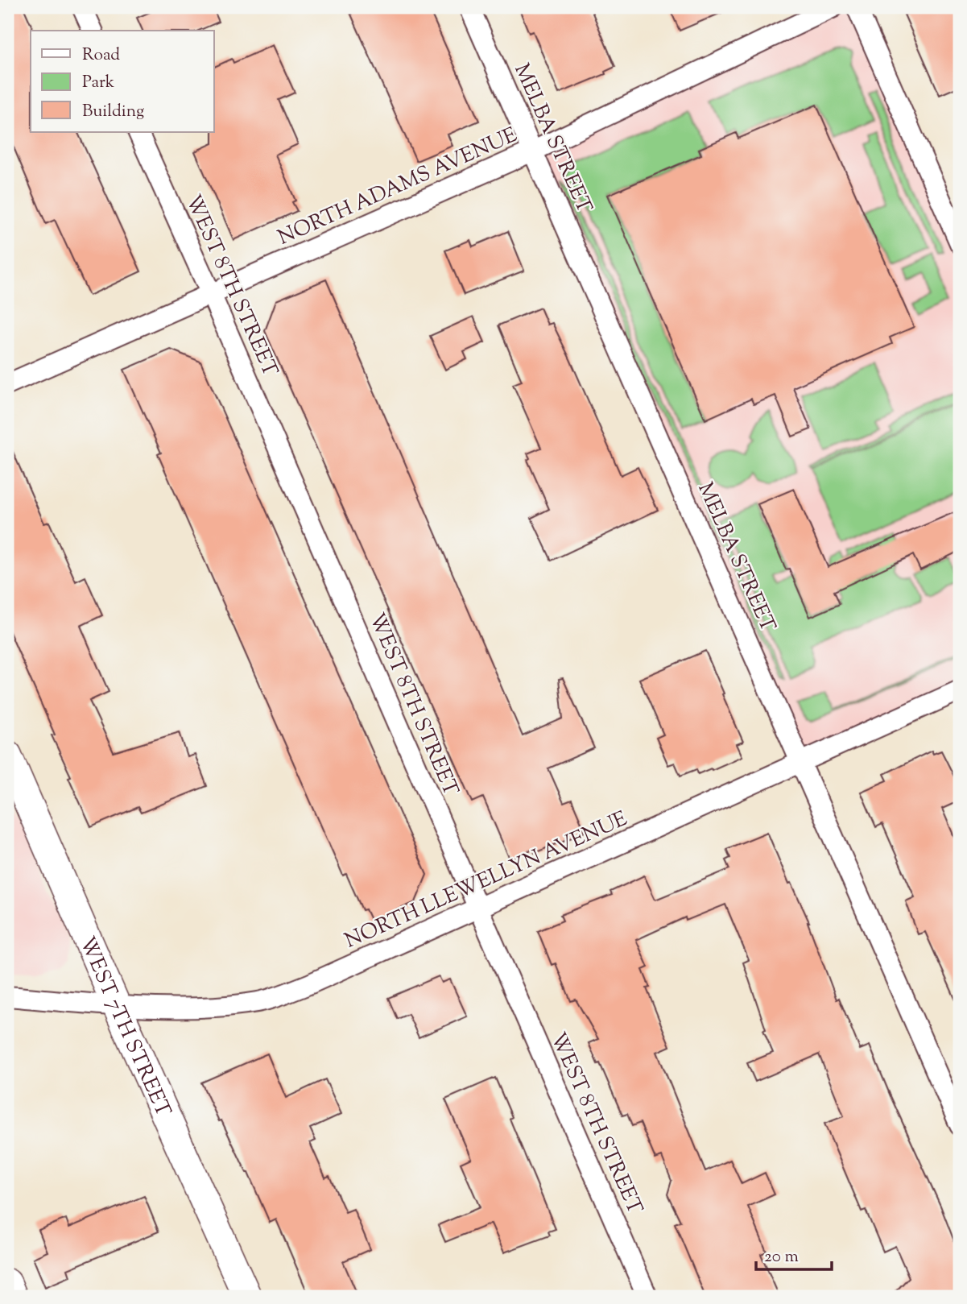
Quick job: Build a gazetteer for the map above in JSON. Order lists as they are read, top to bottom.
{
  "streets": {
    "street": [
      "MELBA STREET",
      "NORTH ADAMS AVENUE",
      "WEST 8TH STREET",
      "NORTH LLEWELLYN AVENUE",
      "WEST 7TH STREET"
    ]
  },
  "crossings": [
    ["MELBA STREET", "NORTH ADAMS AVENUE"],
    ["MELBA STREET", "NORTH LLEWELLYN AVENUE"],
    ["NORTH ADAMS AVENUE", "WEST 8TH STREET"],
    ["WEST 8TH STREET", "NORTH LLEWELLYN AVENUE"],
    ["NORTH LLEWELLYN AVENUE", "WEST 7TH STREET"]
  ],
  "legend": ["Road", "Park", "Building"],
  "scale_bar": "20 m"
}
